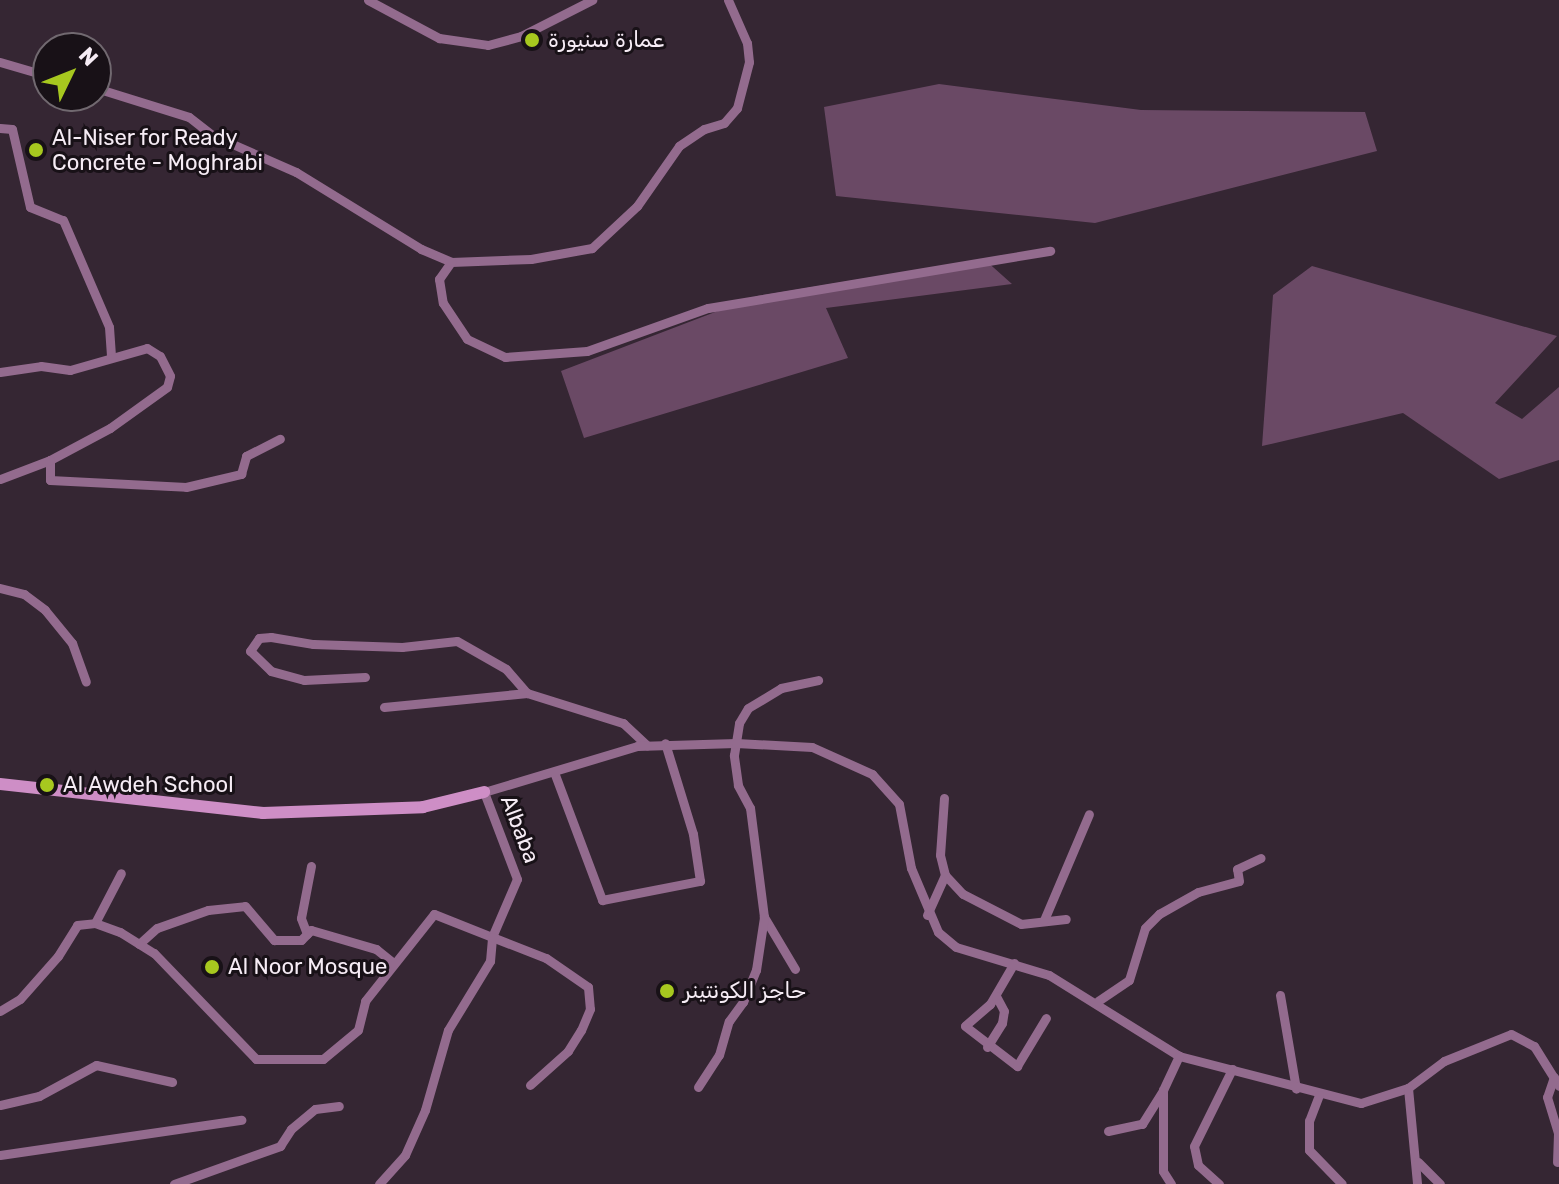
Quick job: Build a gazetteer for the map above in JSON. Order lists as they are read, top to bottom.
{
  "streets": {
    "street": ["Albaba"]
  },
  "places": [
    "عمارة سنيورة",
    "Al-Niser for Ready Concrete - Moghrabi",
    "Al Awdeh School",
    "Al Noor Mosque",
    "حاجز الكونتينر"
  ],
  "north": "top right"
}
